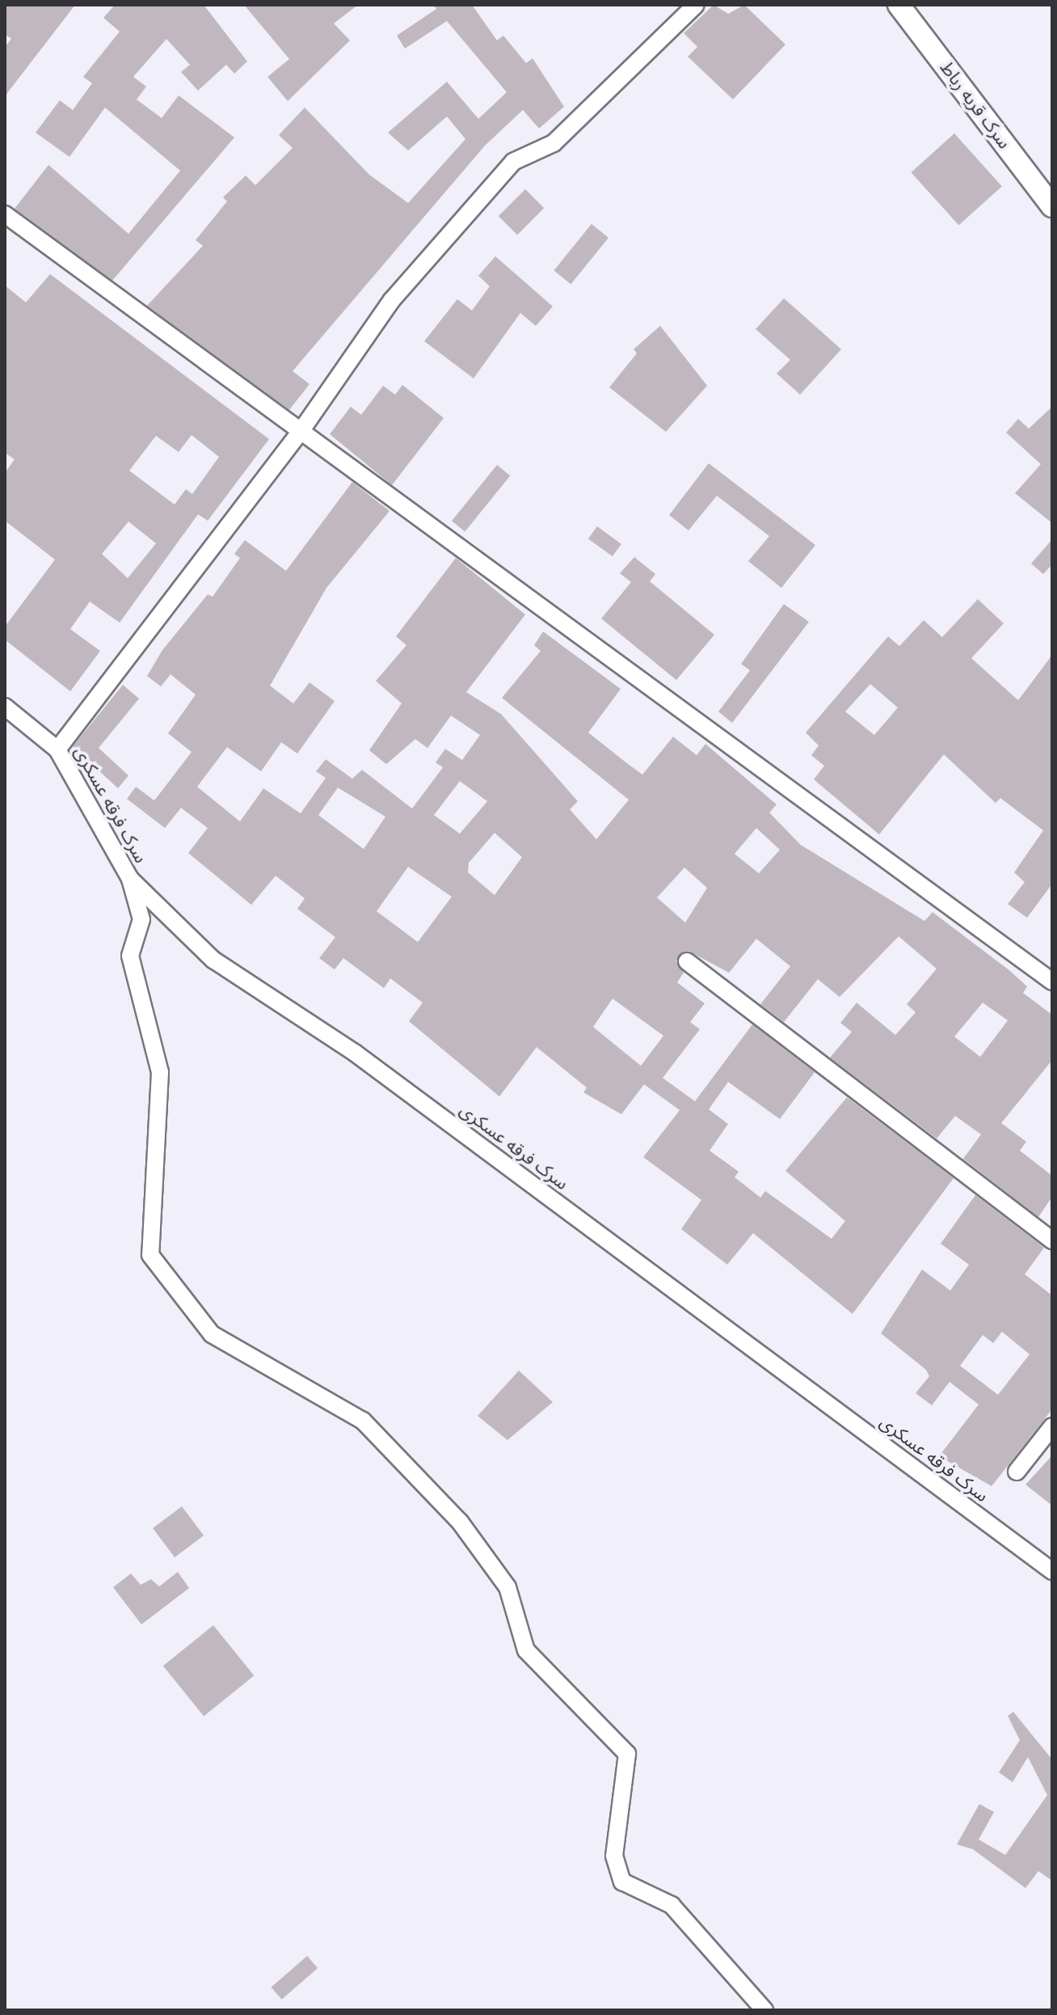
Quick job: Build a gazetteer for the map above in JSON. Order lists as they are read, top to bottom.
{
  "streets": {
    "street": ["سرک قریه رباط", "سرک فرقه عسکری"]
  }
}
